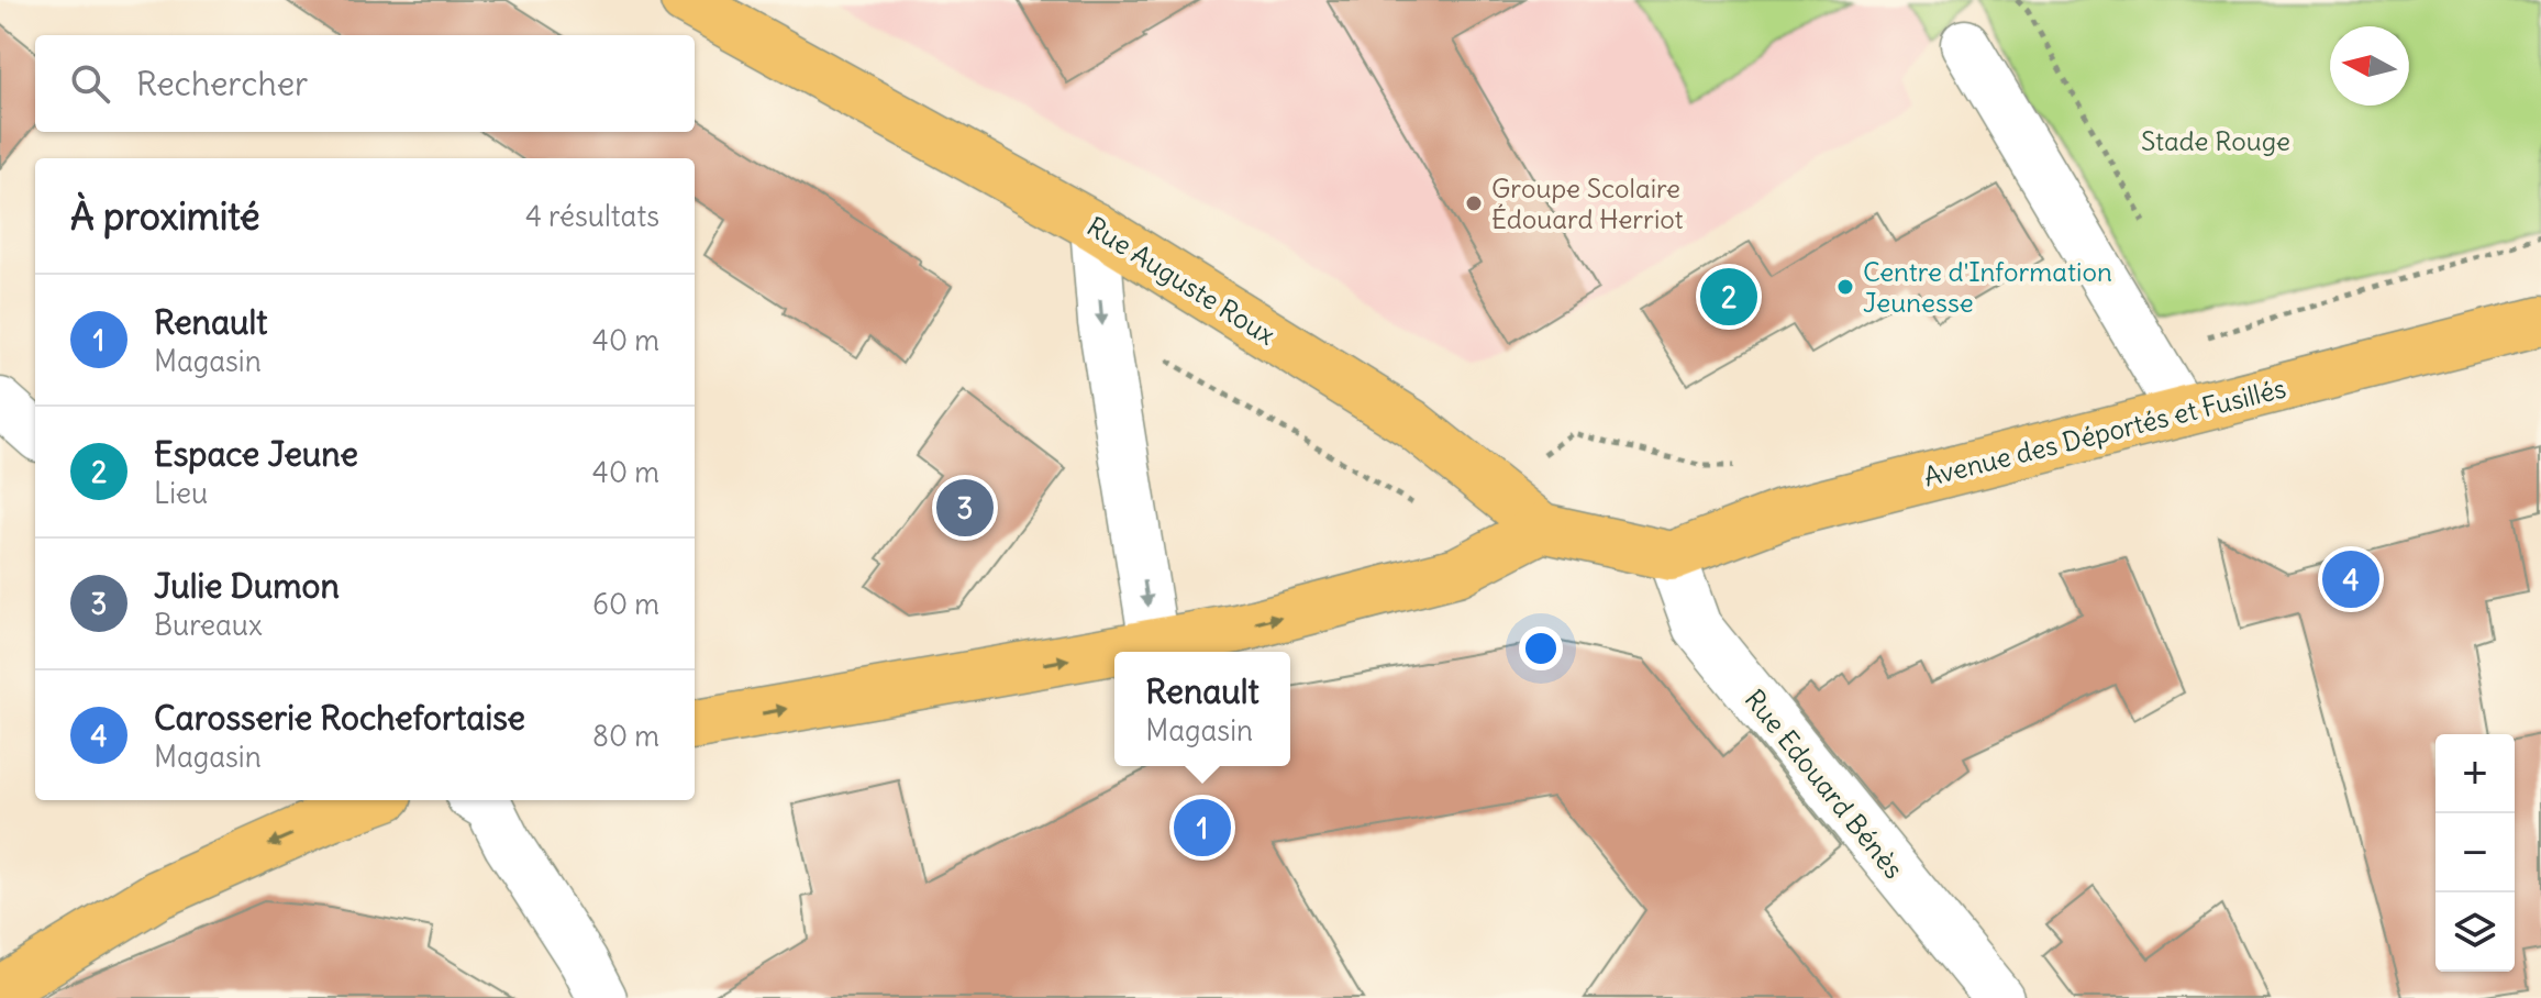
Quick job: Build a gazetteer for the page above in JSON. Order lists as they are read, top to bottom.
{
  "streets": {
    "main road": ["Rue Auguste Roux", "Avenue des Déportés et Fusillés"],
    "street": ["Rue Edouard Bénès"]
  },
  "crossings": [
    ["Rue Auguste Roux", "Avenue des Déportés et Fusillés"],
    ["Rue Auguste Roux", "Rue Edouard Bénès"],
    ["Avenue des Déportés et Fusillés", "Rue Edouard Bénès"]
  ],
  "parks": ["Stade Rouge"],
  "places": ["Groupe Scolaire Édouard Herriot", "Centre d'Information Jeunesse"],
  "north": "left",
  "page": {
    "search": "Rechercher",
    "heading": ["À proximité", "4 résultats"],
    "pins": [
      "2",
      "3",
      "4",
      "1"
    ],
    "list": [
      {
        "mark": "1",
        "name": "Renault",
        "note": "Magasin",
        "value": "40 m"
      },
      {
        "mark": "2",
        "name": "Espace Jeune",
        "note": "Lieu",
        "value": "40 m"
      },
      {
        "mark": "3",
        "name": "Julie Dumon",
        "note": "Bureaux",
        "value": "60 m"
      },
      {
        "mark": "4",
        "name": "Carosserie Rochefortaise",
        "note": "Magasin",
        "value": "80 m"
      }
    ],
    "popup": ["Renault", "Magasin"],
    "map_buttons": ["+", "−"]
  }
}
